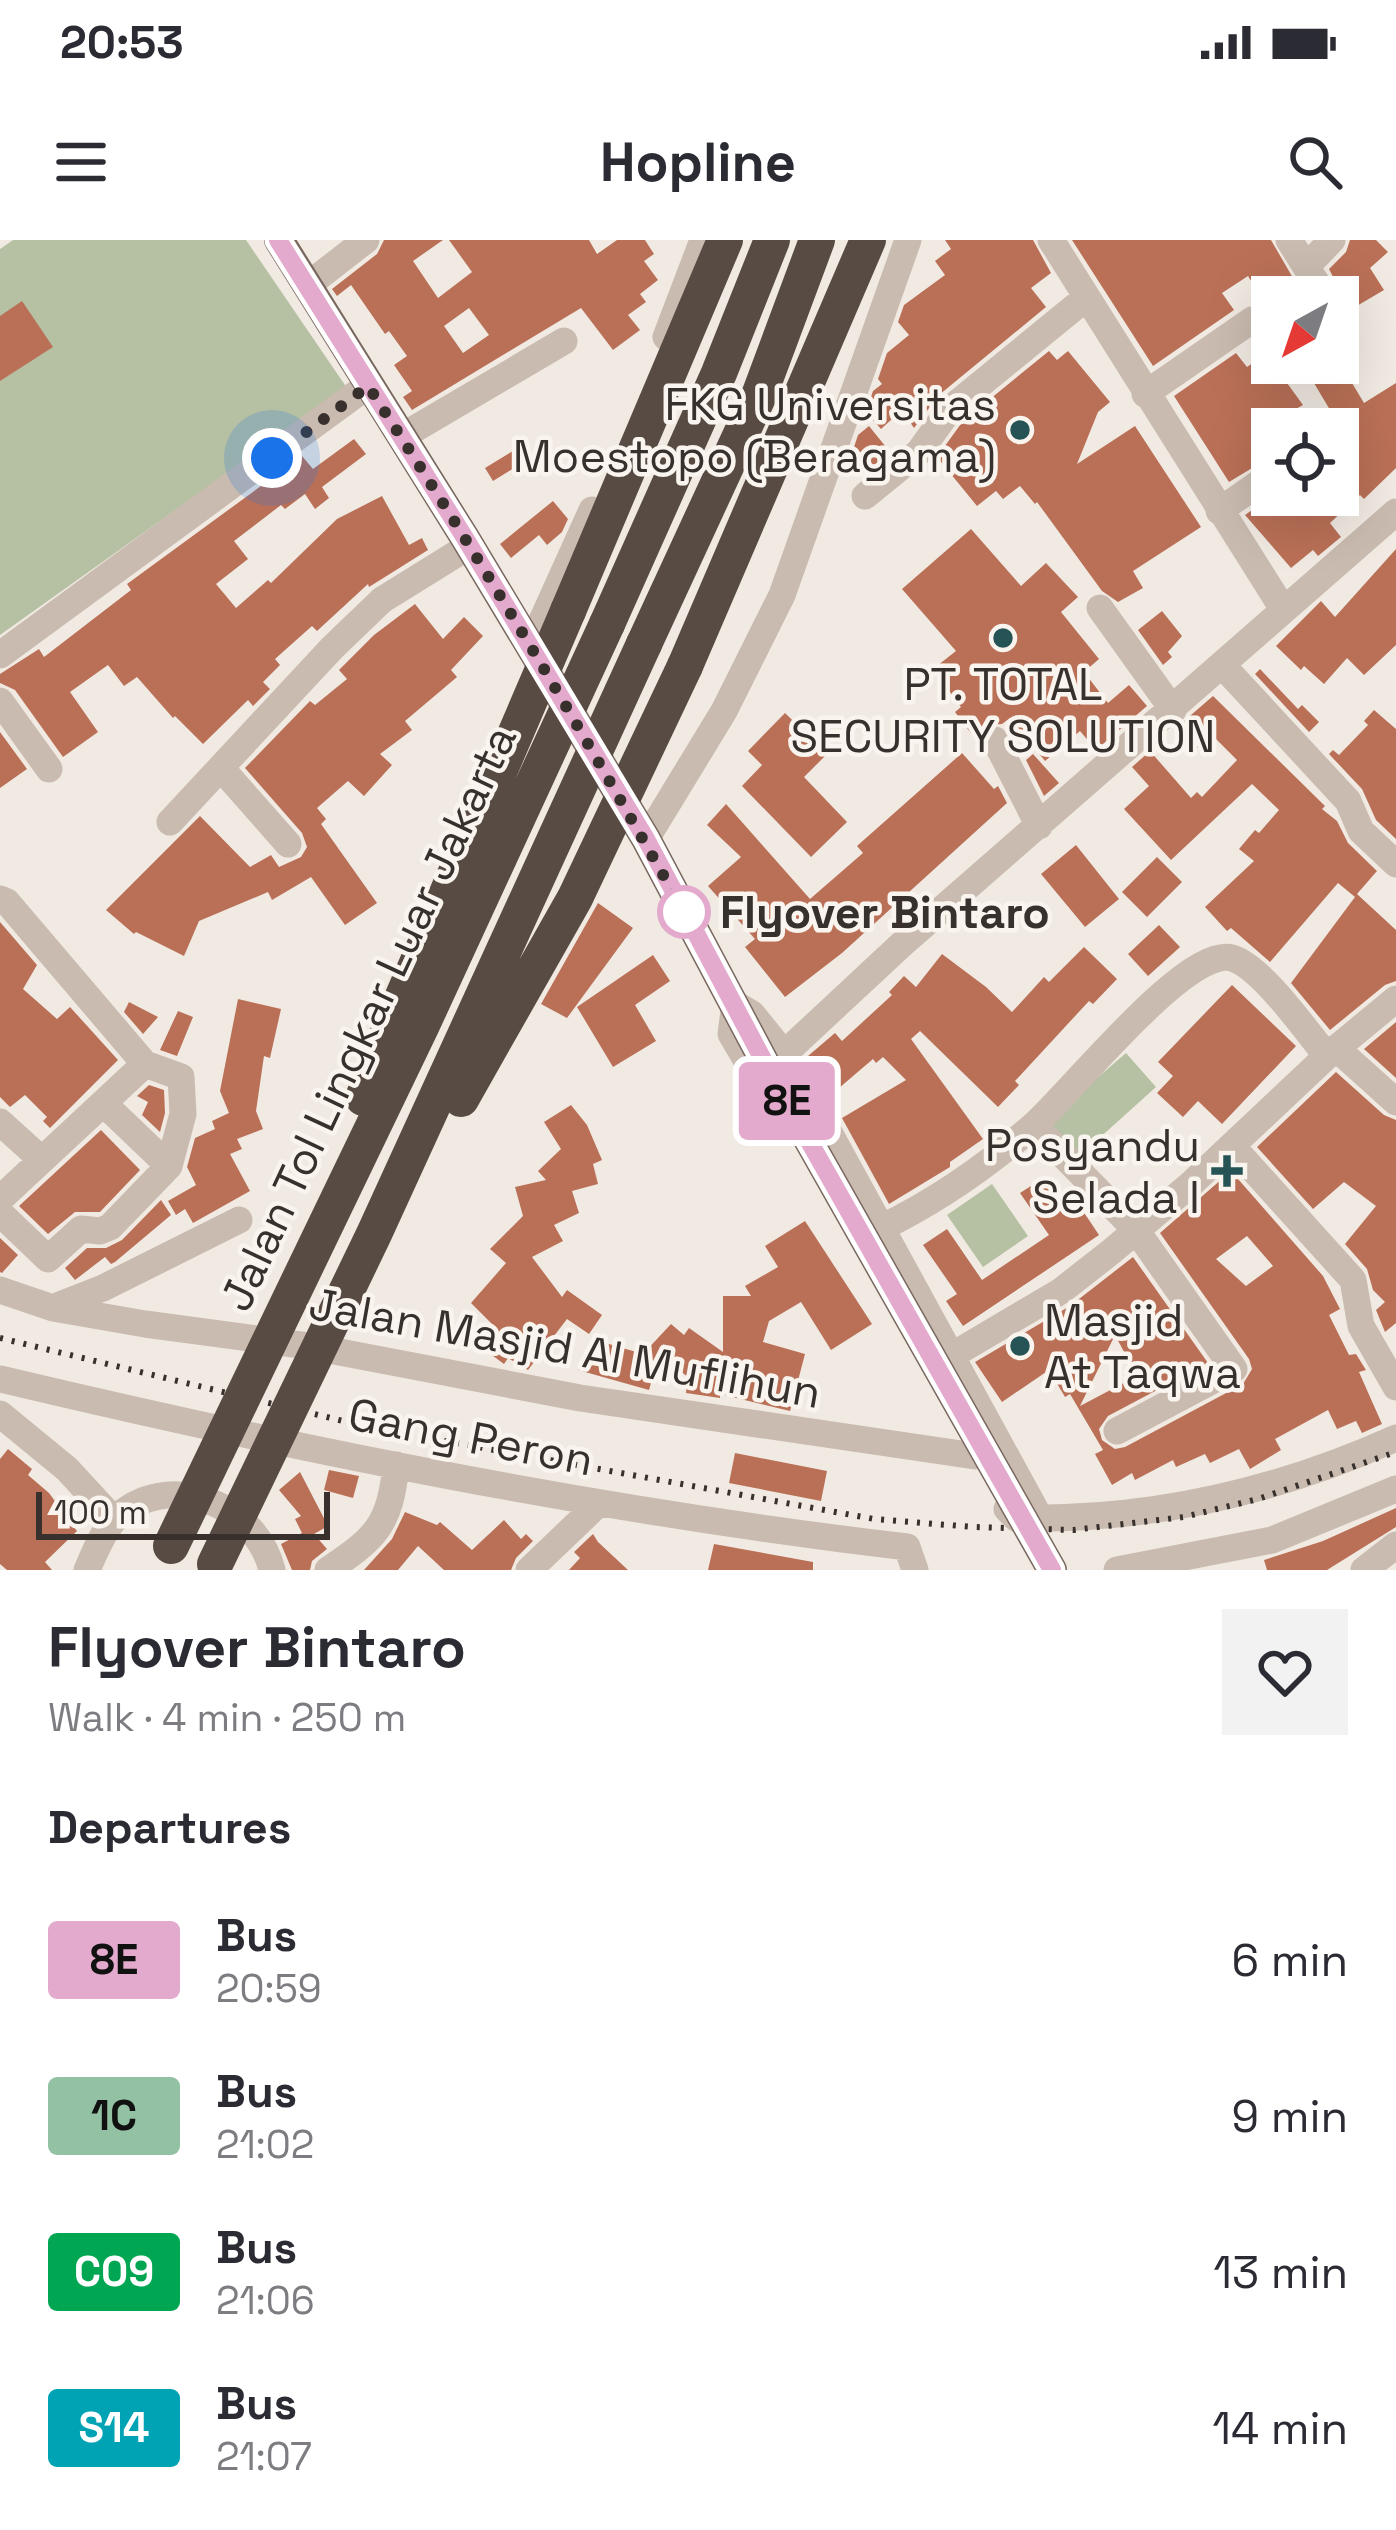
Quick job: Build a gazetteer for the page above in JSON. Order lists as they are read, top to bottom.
{
  "streets": {
    "highway": ["Jalan Tol Lingkar Luar Jakarta"],
    "street": ["Jalan Masjid Al Muflihun", "Gang Peron"]
  },
  "places": {
    "other": [
      "FKG Universitas Moestopo (Beragama)",
      "PT. TOTAL SECURITY SOLUTION",
      "Flyover Bintaro",
      "Masjid At Taqwa"
    ],
    "health": ["Posyandu Selada I"]
  },
  "lines": ["bus line 8E"],
  "scale_bar": "100 m",
  "north": "bottom left",
  "page": {
    "status": "20:53",
    "header": "Hopline",
    "on_map": "8E",
    "scale": "100 m",
    "heading": [
      ["Flyover Bintaro", "Walk · 4 min · 250 m"],
      "Departures"
    ],
    "list": [
      {
        "mark": "8E",
        "name": "Bus",
        "note": "20:59",
        "value": "6 min"
      },
      {
        "mark": "1C",
        "name": "Bus",
        "note": "21:02",
        "value": "9 min"
      },
      {
        "mark": "C09",
        "name": "Bus",
        "note": "21:06",
        "value": "13 min"
      },
      {
        "mark": "S14",
        "name": "Bus",
        "note": "21:07",
        "value": "14 min"
      }
    ]
  }
}
